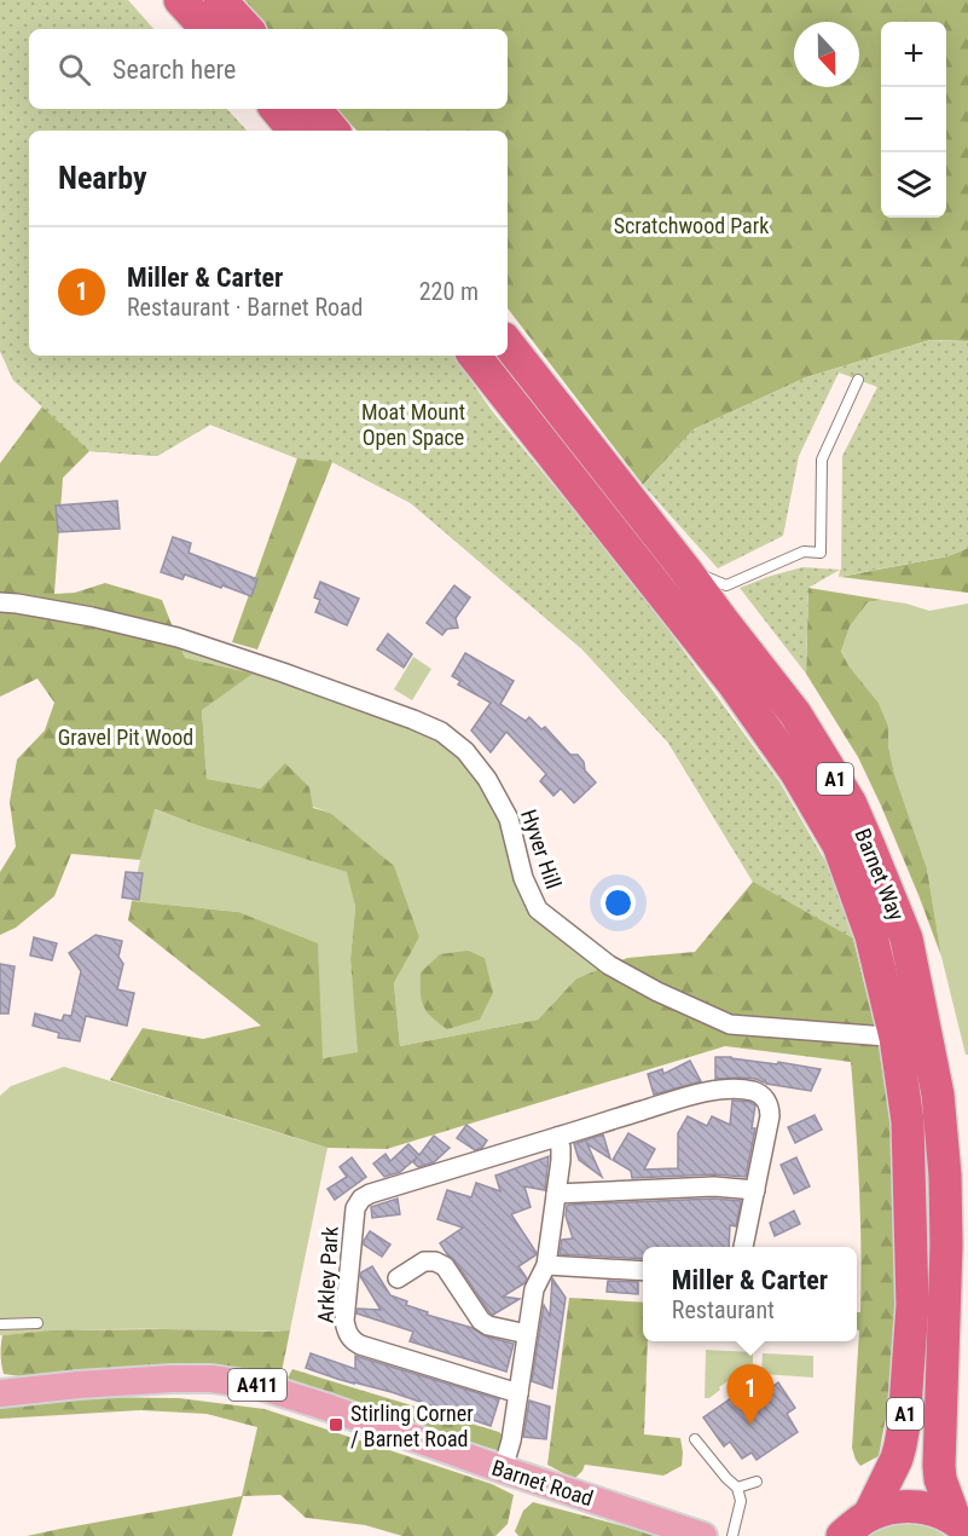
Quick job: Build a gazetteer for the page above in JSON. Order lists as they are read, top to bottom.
{
  "streets": {
    "highway": ["A1", "Barnet Way"],
    "main road": ["A411", "Barnet Road"],
    "street": ["Hyver Hill", "Arkley Park"]
  },
  "crossings": [
    ["Hyver Hill", "Barnet Way"]
  ],
  "parks": ["Scratchwood Park", "Moat Mount Open Space", "Gravel Pit Wood"],
  "places": {
    "transit": ["Stirling Corner / Barnet Road"]
  },
  "north": "bottom",
  "page": {
    "map_buttons": ["+", "−"],
    "search": "Search here",
    "heading": "Nearby",
    "list": [
      {
        "mark": "1",
        "name": "Miller & Carter",
        "note": "Restaurant · Barnet Road",
        "value": "220 m"
      }
    ],
    "popup": ["Miller & Carter", "Restaurant"],
    "pins": "1"
  }
}
